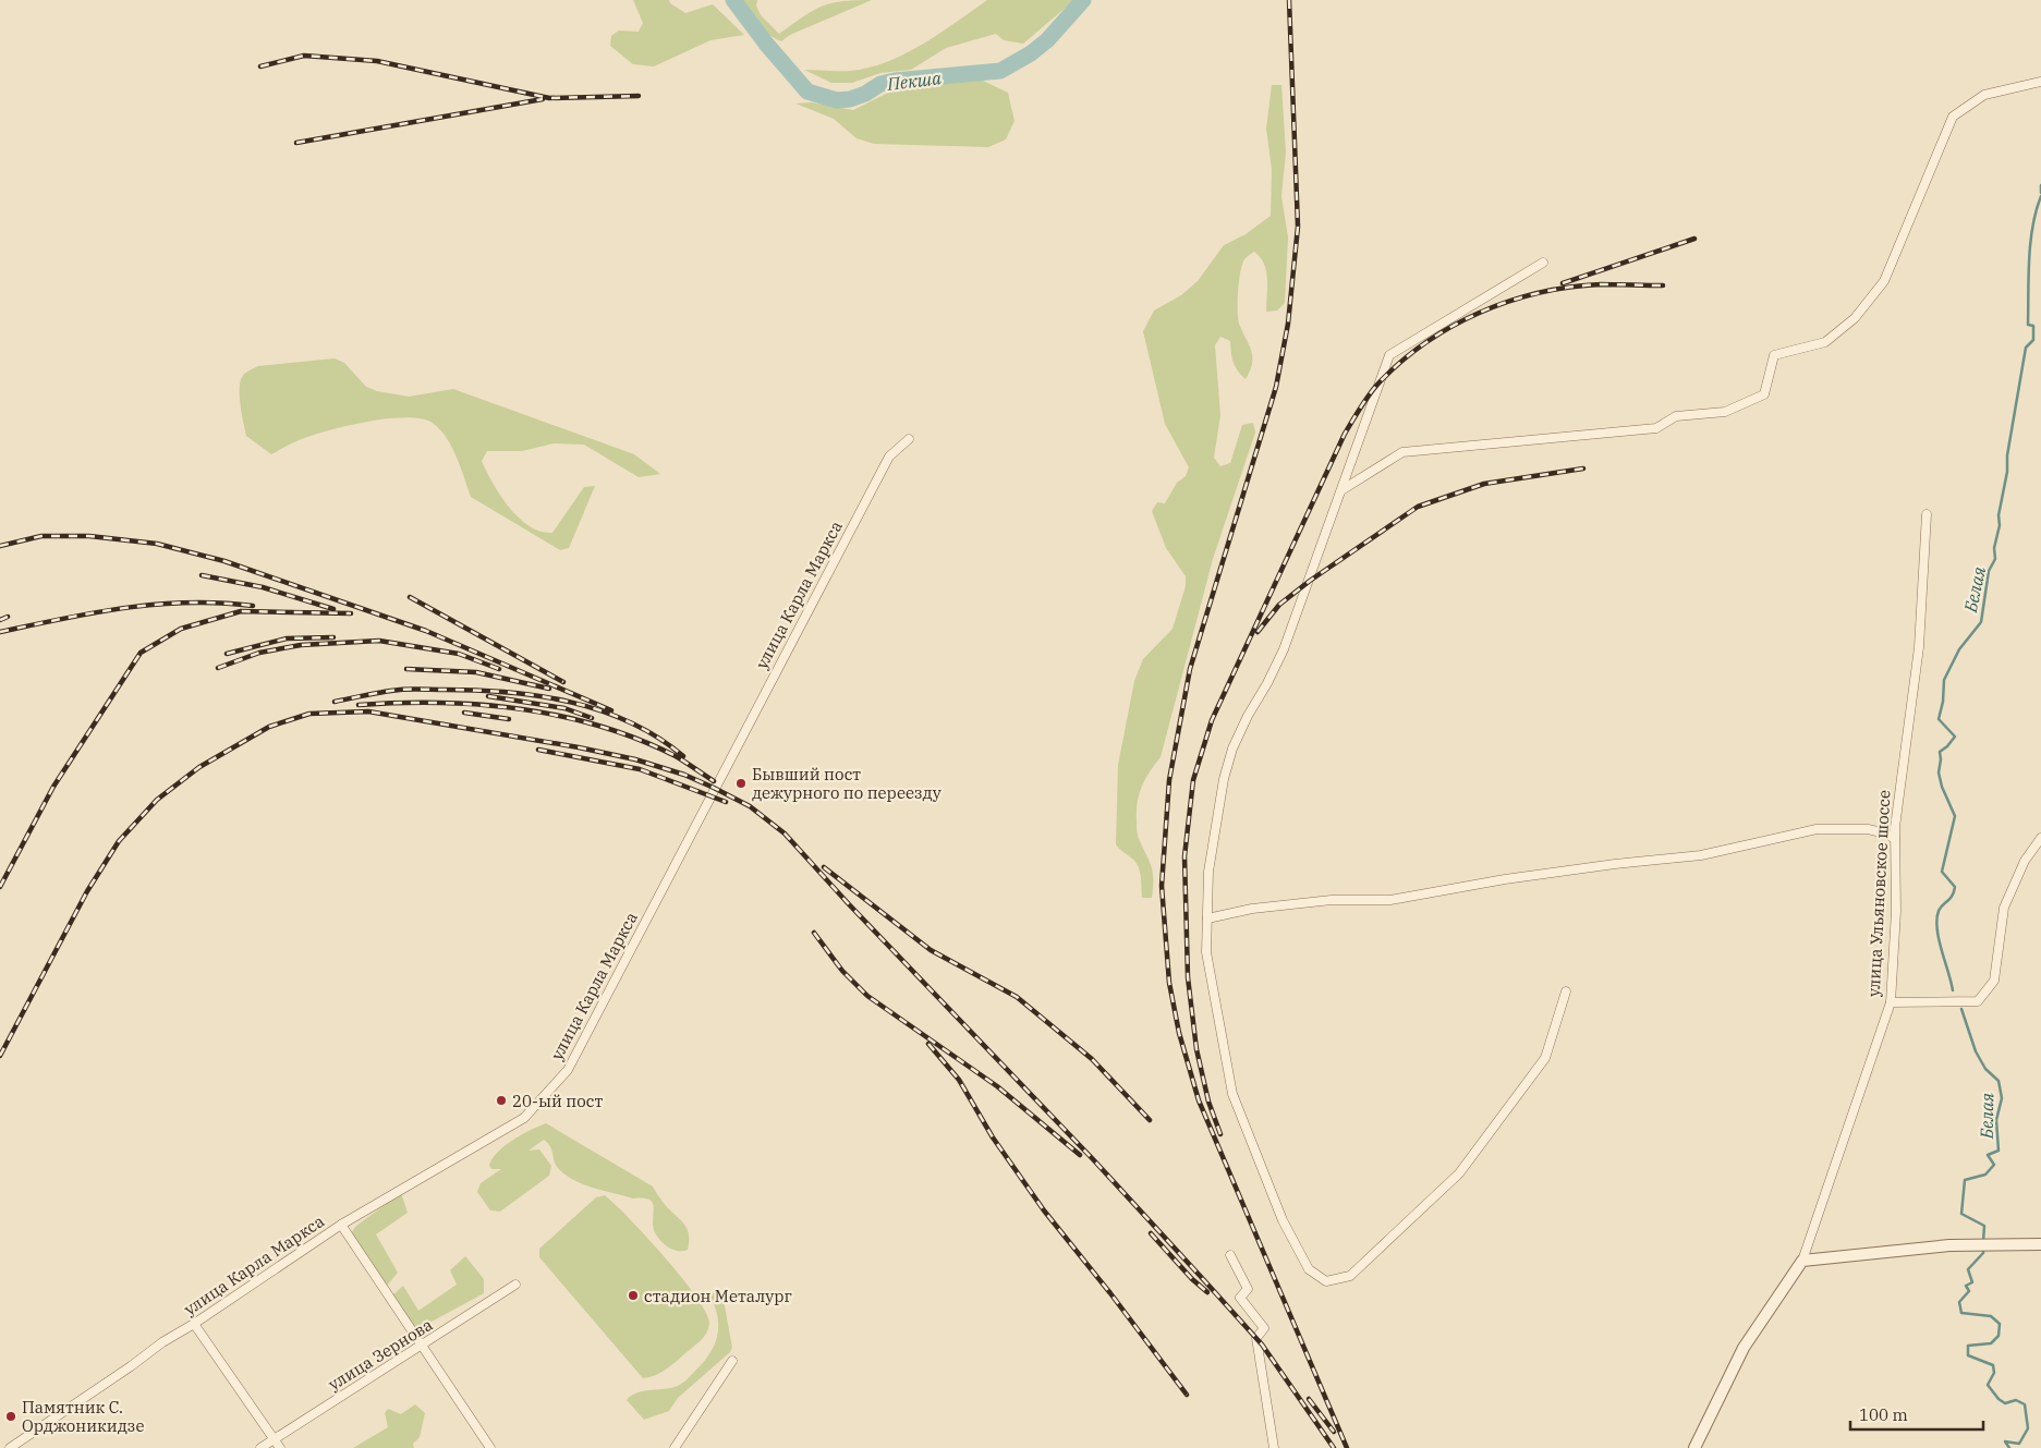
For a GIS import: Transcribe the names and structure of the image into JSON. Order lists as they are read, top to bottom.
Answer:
{
  "streets": {
    "street": ["улица Карла Маркса", "улица Ульяновское шоссе", "улица Зернова"]
  },
  "water": ["Пекша", "Белая"],
  "places": [
    "Бывший пост дежурного по переезду",
    "20-ый пост",
    "стадион Металург",
    "Памятник С. Орджоникидзе"
  ],
  "scale_bar": "100 m"
}
